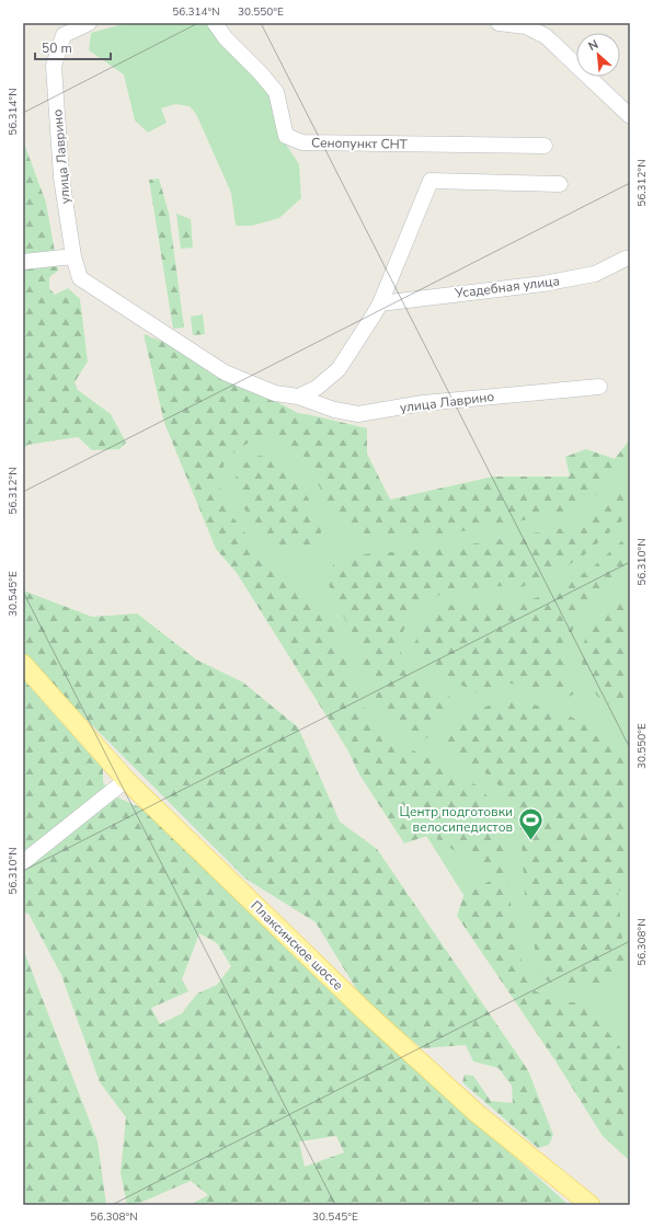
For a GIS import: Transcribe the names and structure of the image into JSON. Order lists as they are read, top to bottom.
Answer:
{
  "streets": {
    "main road": ["Плаксинское шоссе"],
    "street": ["Сенопункт СНТ", "улица Лаврино", "Усадебная улица"]
  },
  "places": {
    "sports": ["Центр подготовки велосипедистов"]
  },
  "scale_bar": "50 m",
  "north": "top left",
  "coordinates": [
    "56.314°N",
    "30.550°E",
    "56.312°N",
    "56.310°N",
    "30.545°E",
    "56.308°N"
  ]
}
